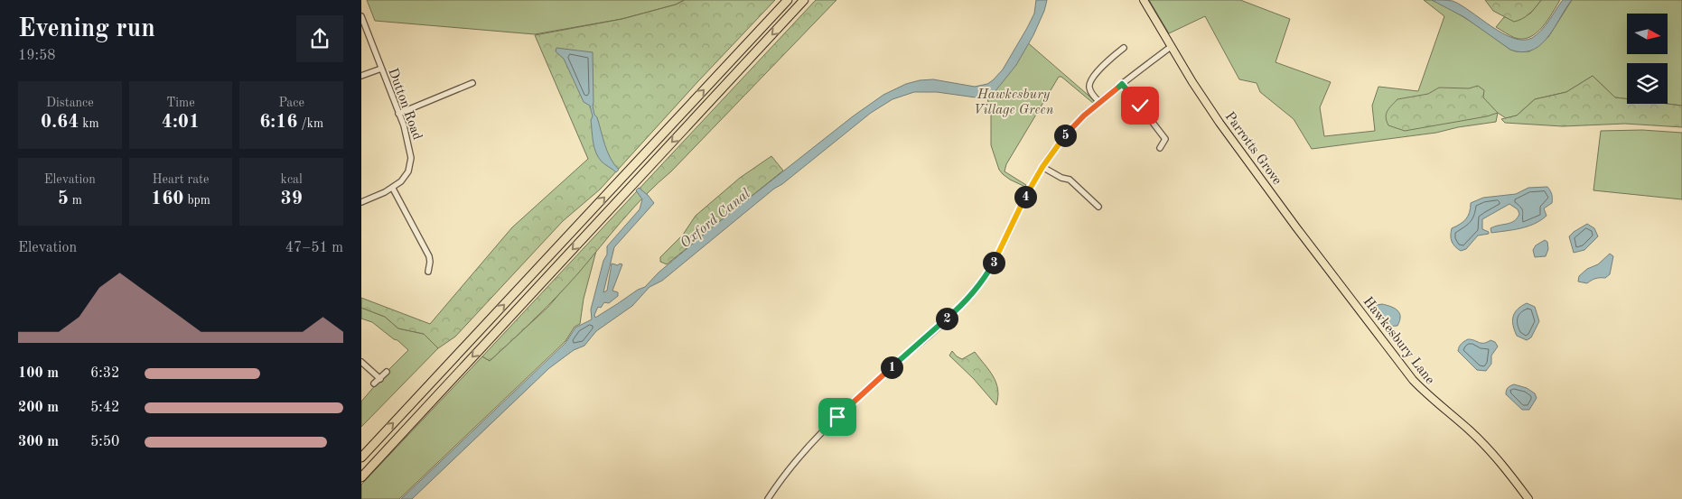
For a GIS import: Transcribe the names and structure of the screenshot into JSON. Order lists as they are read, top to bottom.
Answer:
{
  "streets": {
    "main road": ["Parrotts Grove", "Hawkesbury Lane"],
    "street": ["Dutton Road"]
  },
  "crossings": [
    ["Parrotts Grove", "Hawkesbury Lane"]
  ],
  "water": ["Oxford Canal"],
  "parks": ["Hawkesbury Village Green"],
  "north": "right",
  "page": {
    "heading": ["Evening run", "19:58"],
    "stats": [
      ["Distance", "0.64 km"],
      ["Time", "4:01"],
      ["Pace", "6:16 /km"],
      ["Elevation", "5 m"],
      ["Heart rate", "160 bpm"],
      ["kcal", "39"]
    ],
    "pins": [
      "5",
      "4",
      "3",
      "2",
      "1"
    ],
    "chart": ["Elevation", "47–51 m"],
    "list": [
      {
        "name": "100 m",
        "note": "6:32"
      },
      {
        "name": "200 m",
        "note": "5:42"
      },
      {
        "name": "300 m",
        "note": "5:50"
      }
    ]
  }
}
